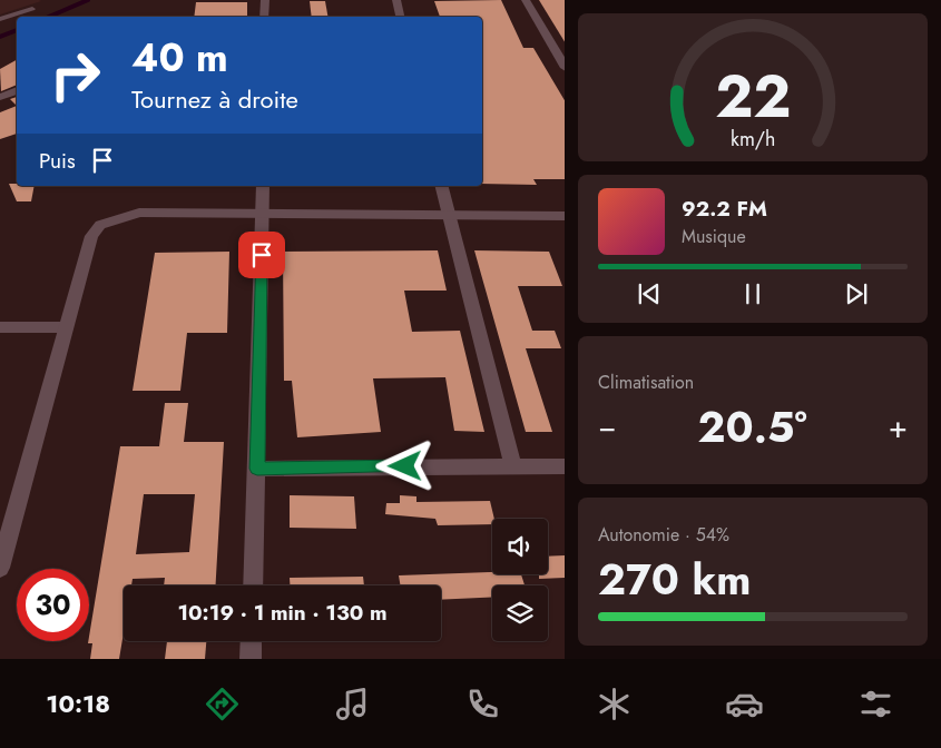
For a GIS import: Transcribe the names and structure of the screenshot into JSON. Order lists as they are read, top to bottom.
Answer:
{
  "page": {
    "turn": ["40 m", "Tournez à droite"],
    "then": "Puis",
    "song": ["92.2 FM", "Musique"],
    "tile": [
      "Climatisation",
      ["Autonomie · 54%", "270 km"]
    ],
    "heat": ["−", "20.5°", "+"],
    "limit": "30",
    "trip": "10:19 · 1 min · 130 m",
    "tabs": "10:18",
    "gauge": ["22", "km/h"]
  }
}
